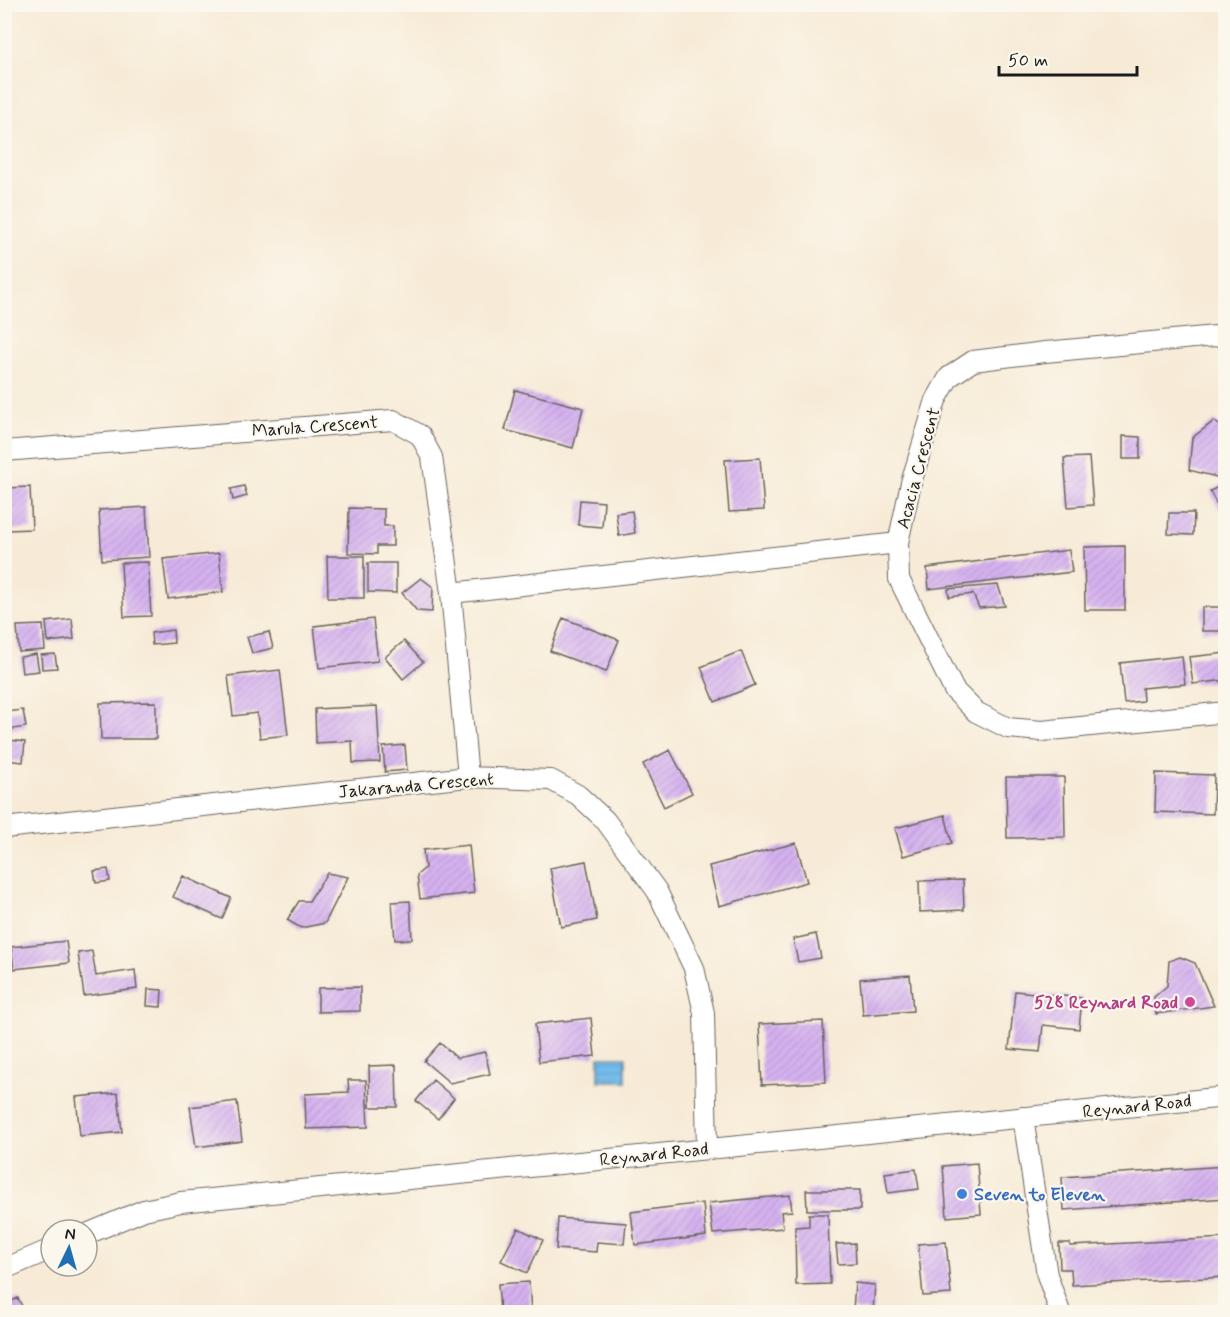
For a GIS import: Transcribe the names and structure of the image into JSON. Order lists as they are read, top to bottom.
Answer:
{
  "streets": {
    "street": [
      "Marula Crescent",
      "Acacia Crescent",
      "Jakaranda Crescent",
      "Reynard Road"
    ]
  },
  "crossings": [
    ["Marula Crescent", "Jakaranda Crescent"],
    ["Jakaranda Crescent", "Reynard Road"]
  ],
  "places": ["528 Reynard Road", "Seven to Eleven"],
  "scale_bar": "50 m",
  "north": "top"
}
